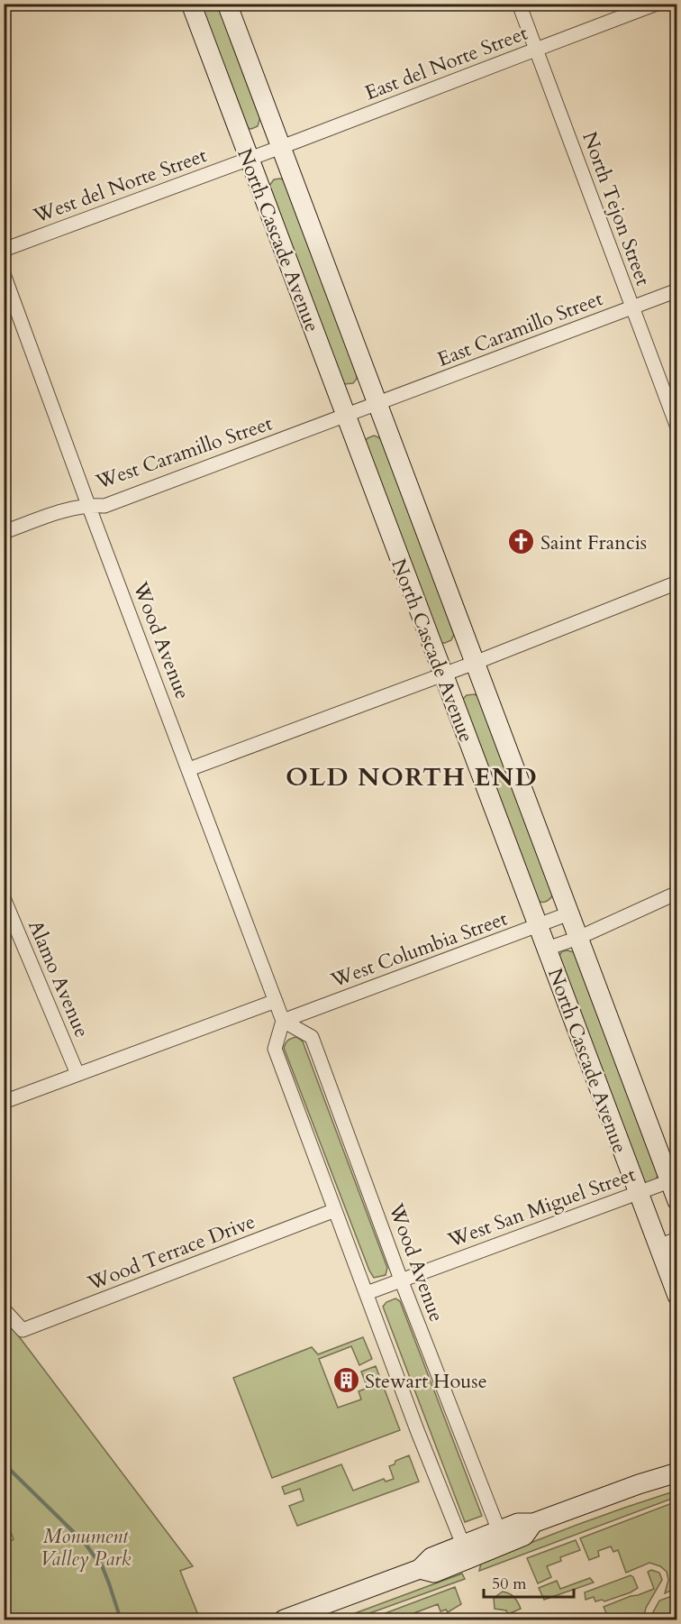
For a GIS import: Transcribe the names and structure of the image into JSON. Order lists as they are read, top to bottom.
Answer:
{
  "streets": {
    "main road": ["North Cascade Avenue"],
    "street": [
      "East del Norte Street",
      "West del Norte Street",
      "North Tejon Street",
      "East Caramillo Street",
      "West Caramillo Street",
      "Wood Avenue",
      "West Columbia Street",
      "Alamo Avenue",
      "West San Miguel Street",
      "Wood Terrace Drive"
    ]
  },
  "crossings": [
    ["East del Norte Street", "West del Norte Street"],
    ["East del Norte Street", "North Tejon Street"],
    ["East del Norte Street", "North Cascade Avenue"],
    ["West del Norte Street", "North Cascade Avenue"],
    ["North Tejon Street", "East Caramillo Street"],
    ["North Cascade Avenue", "East Caramillo Street"],
    ["North Cascade Avenue", "West Caramillo Street"],
    ["North Cascade Avenue", "West Columbia Street"],
    ["North Cascade Avenue", "West San Miguel Street"],
    ["East Caramillo Street", "West Caramillo Street"],
    ["West Caramillo Street", "Wood Avenue"],
    ["Wood Avenue", "West Columbia Street"],
    ["Wood Avenue", "West San Miguel Street"]
  ],
  "districts": ["OLD NORTH END"],
  "parks": ["Monument Valley Park"],
  "places": {
    "church": ["Saint Francis"],
    "building": ["Stewart House"]
  },
  "scale_bar": "50 m"
}
